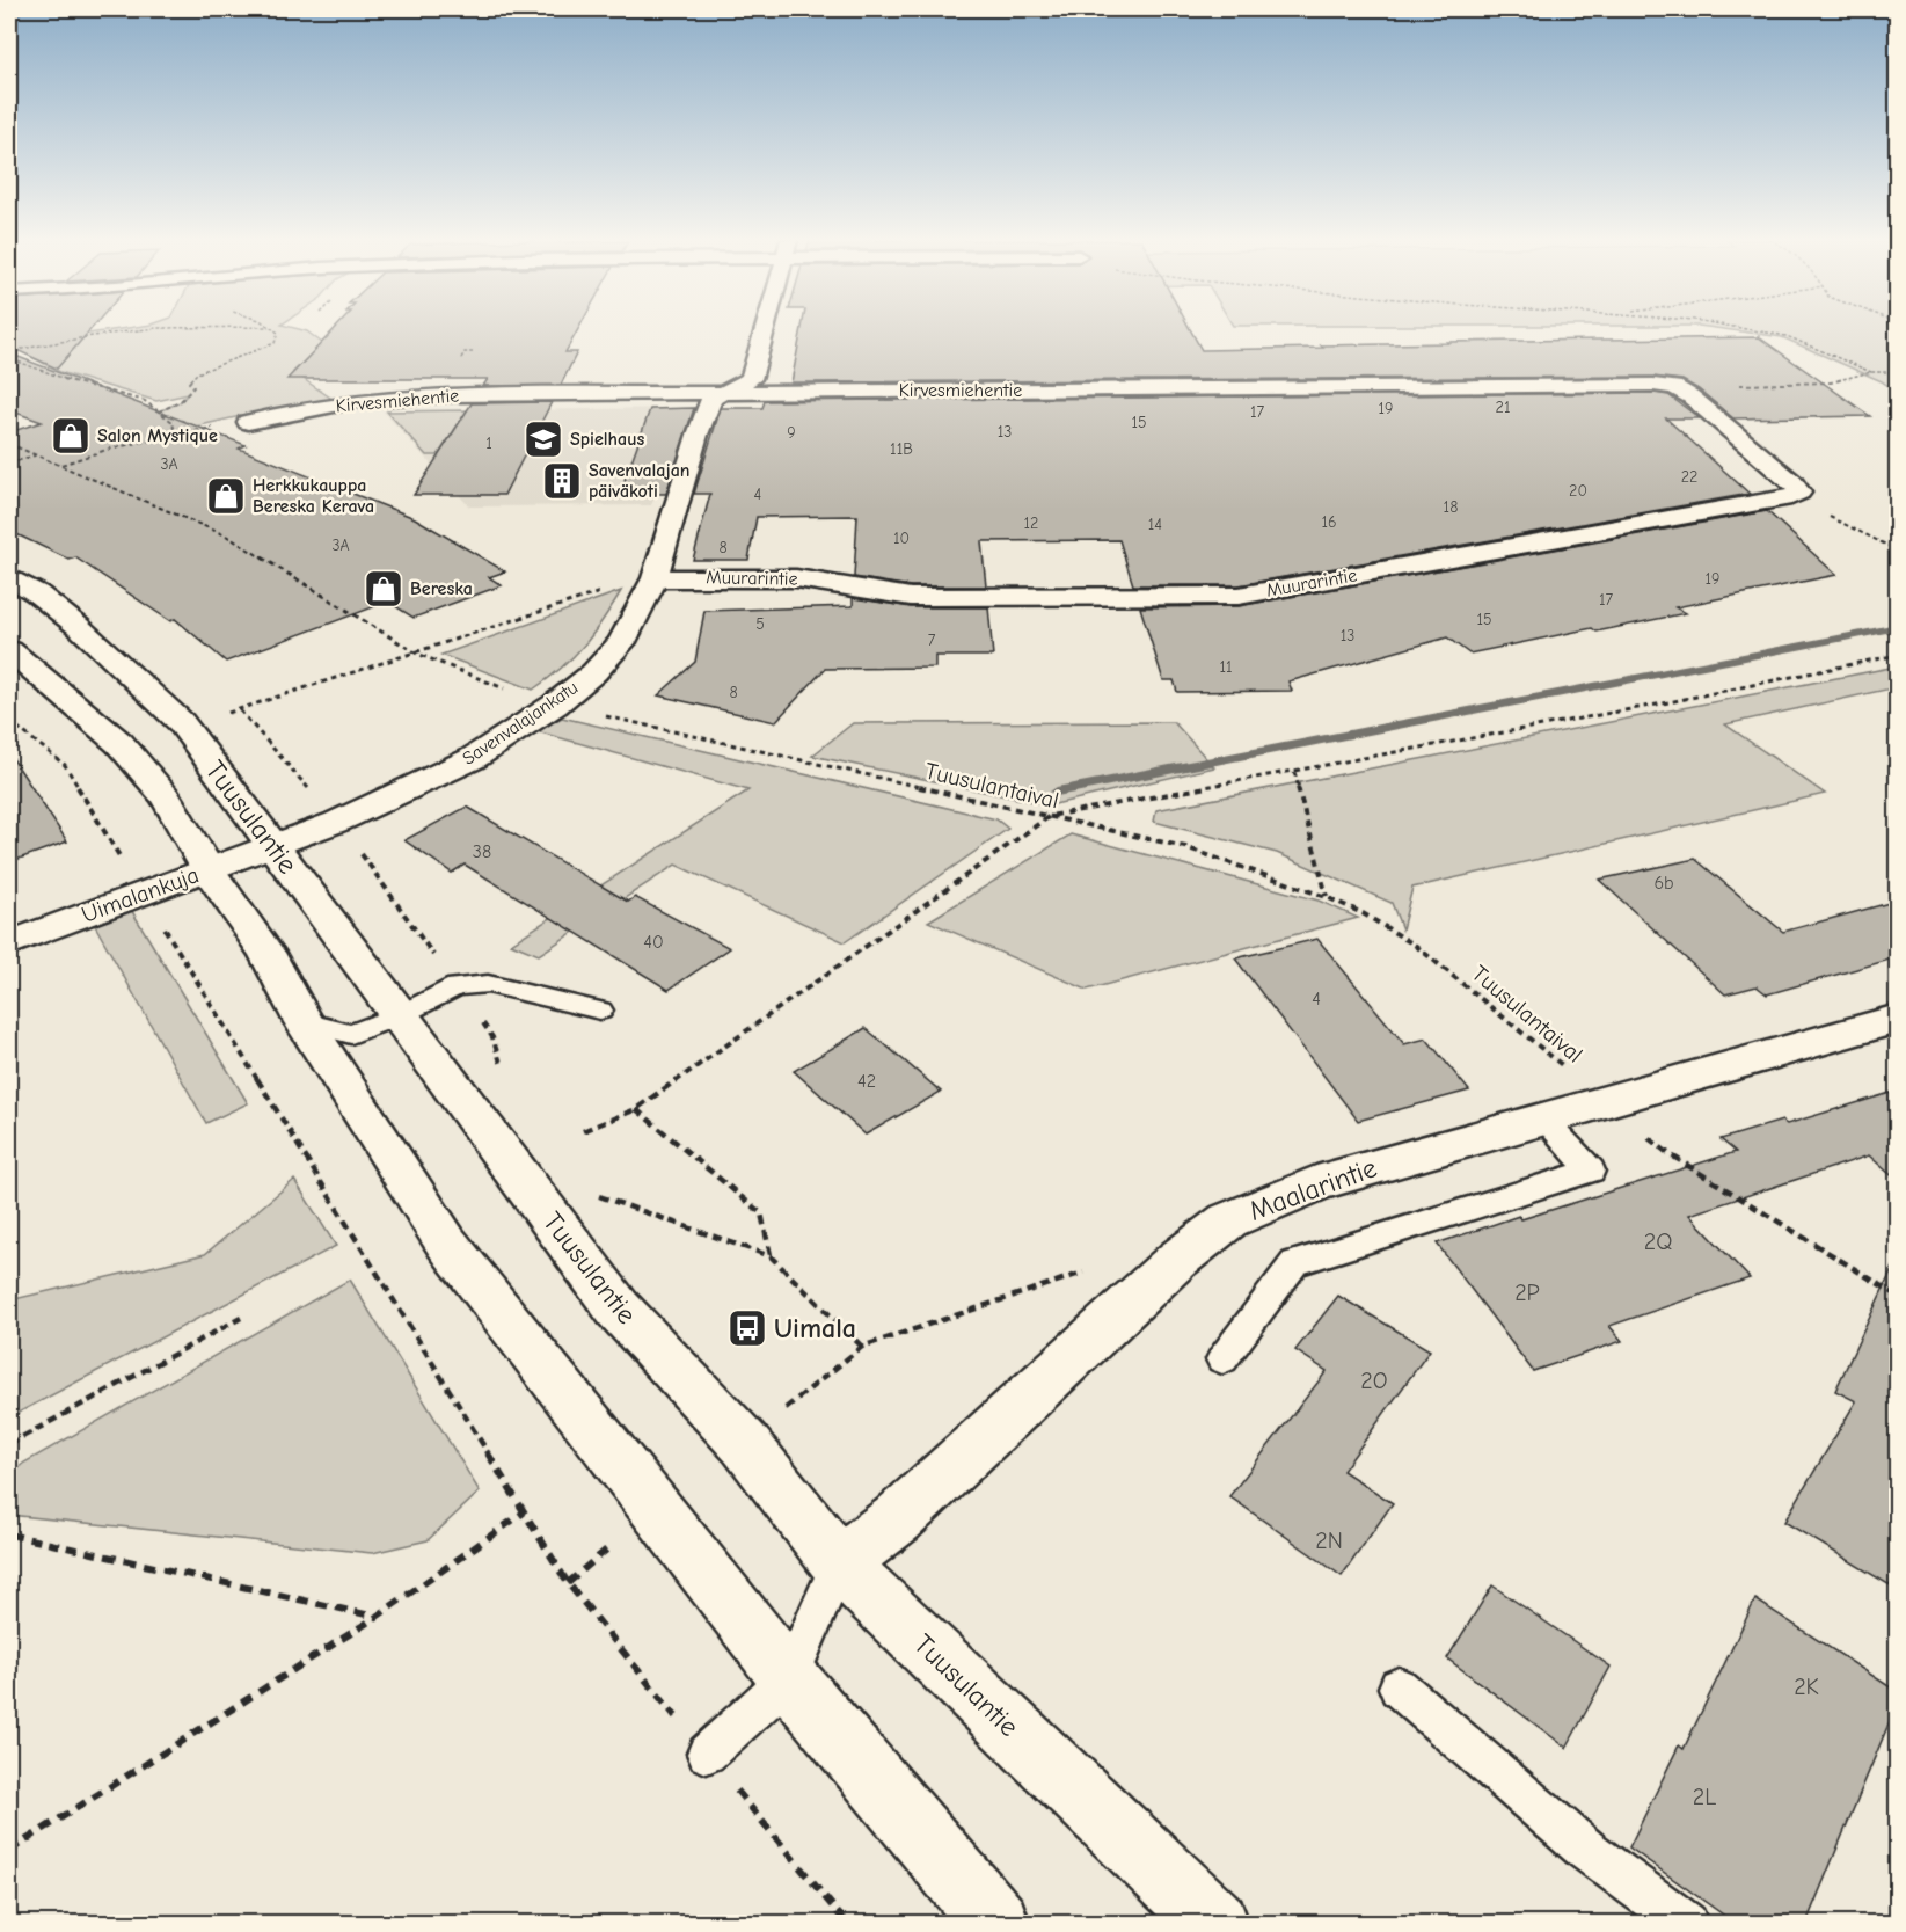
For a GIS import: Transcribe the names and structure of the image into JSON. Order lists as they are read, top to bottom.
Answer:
{
  "streets": {
    "street": [
      "Kirvesmiehentie",
      "Muurarintie",
      "Savenvalajankatu",
      "Tuusulantie",
      "Uimalankuja",
      "Maalarintie"
    ],
    "path": ["Tuusulantaival"]
  },
  "crossings": [
    ["Kirvesmiehentie", "Savenvalajankatu"],
    ["Muurarintie", "Savenvalajankatu"],
    ["Savenvalajankatu", "Tuusulantaival"],
    ["Savenvalajankatu", "Tuusulantie"],
    ["Savenvalajankatu", "Uimalankuja"],
    ["Tuusulantaival", "Maalarintie"],
    ["Tuusulantie", "Uimalankuja"],
    ["Tuusulantie", "Maalarintie"]
  ],
  "places": {
    "shop": ["Salon Mystique", "Herkkukauppa Bereska Kerava", "Bereska"],
    "school or university": ["Spielhaus"],
    "building": ["Savenvalajan päiväkoti"],
    "bus stop": ["Uimala"]
  },
  "house_numbers": [
    "21",
    "19",
    "17",
    "15",
    "13",
    "9",
    "1",
    "11B",
    "3A",
    "22",
    "20",
    "4",
    "18",
    "16",
    "12",
    "14",
    "10",
    "3A",
    "8",
    "19",
    "17",
    "15",
    "5",
    "13",
    "7",
    "11",
    "8",
    "38",
    "6b",
    "40",
    "4",
    "42",
    "2Q",
    "2P",
    "2O",
    "2N",
    "2K",
    "2L"
  ]
}
